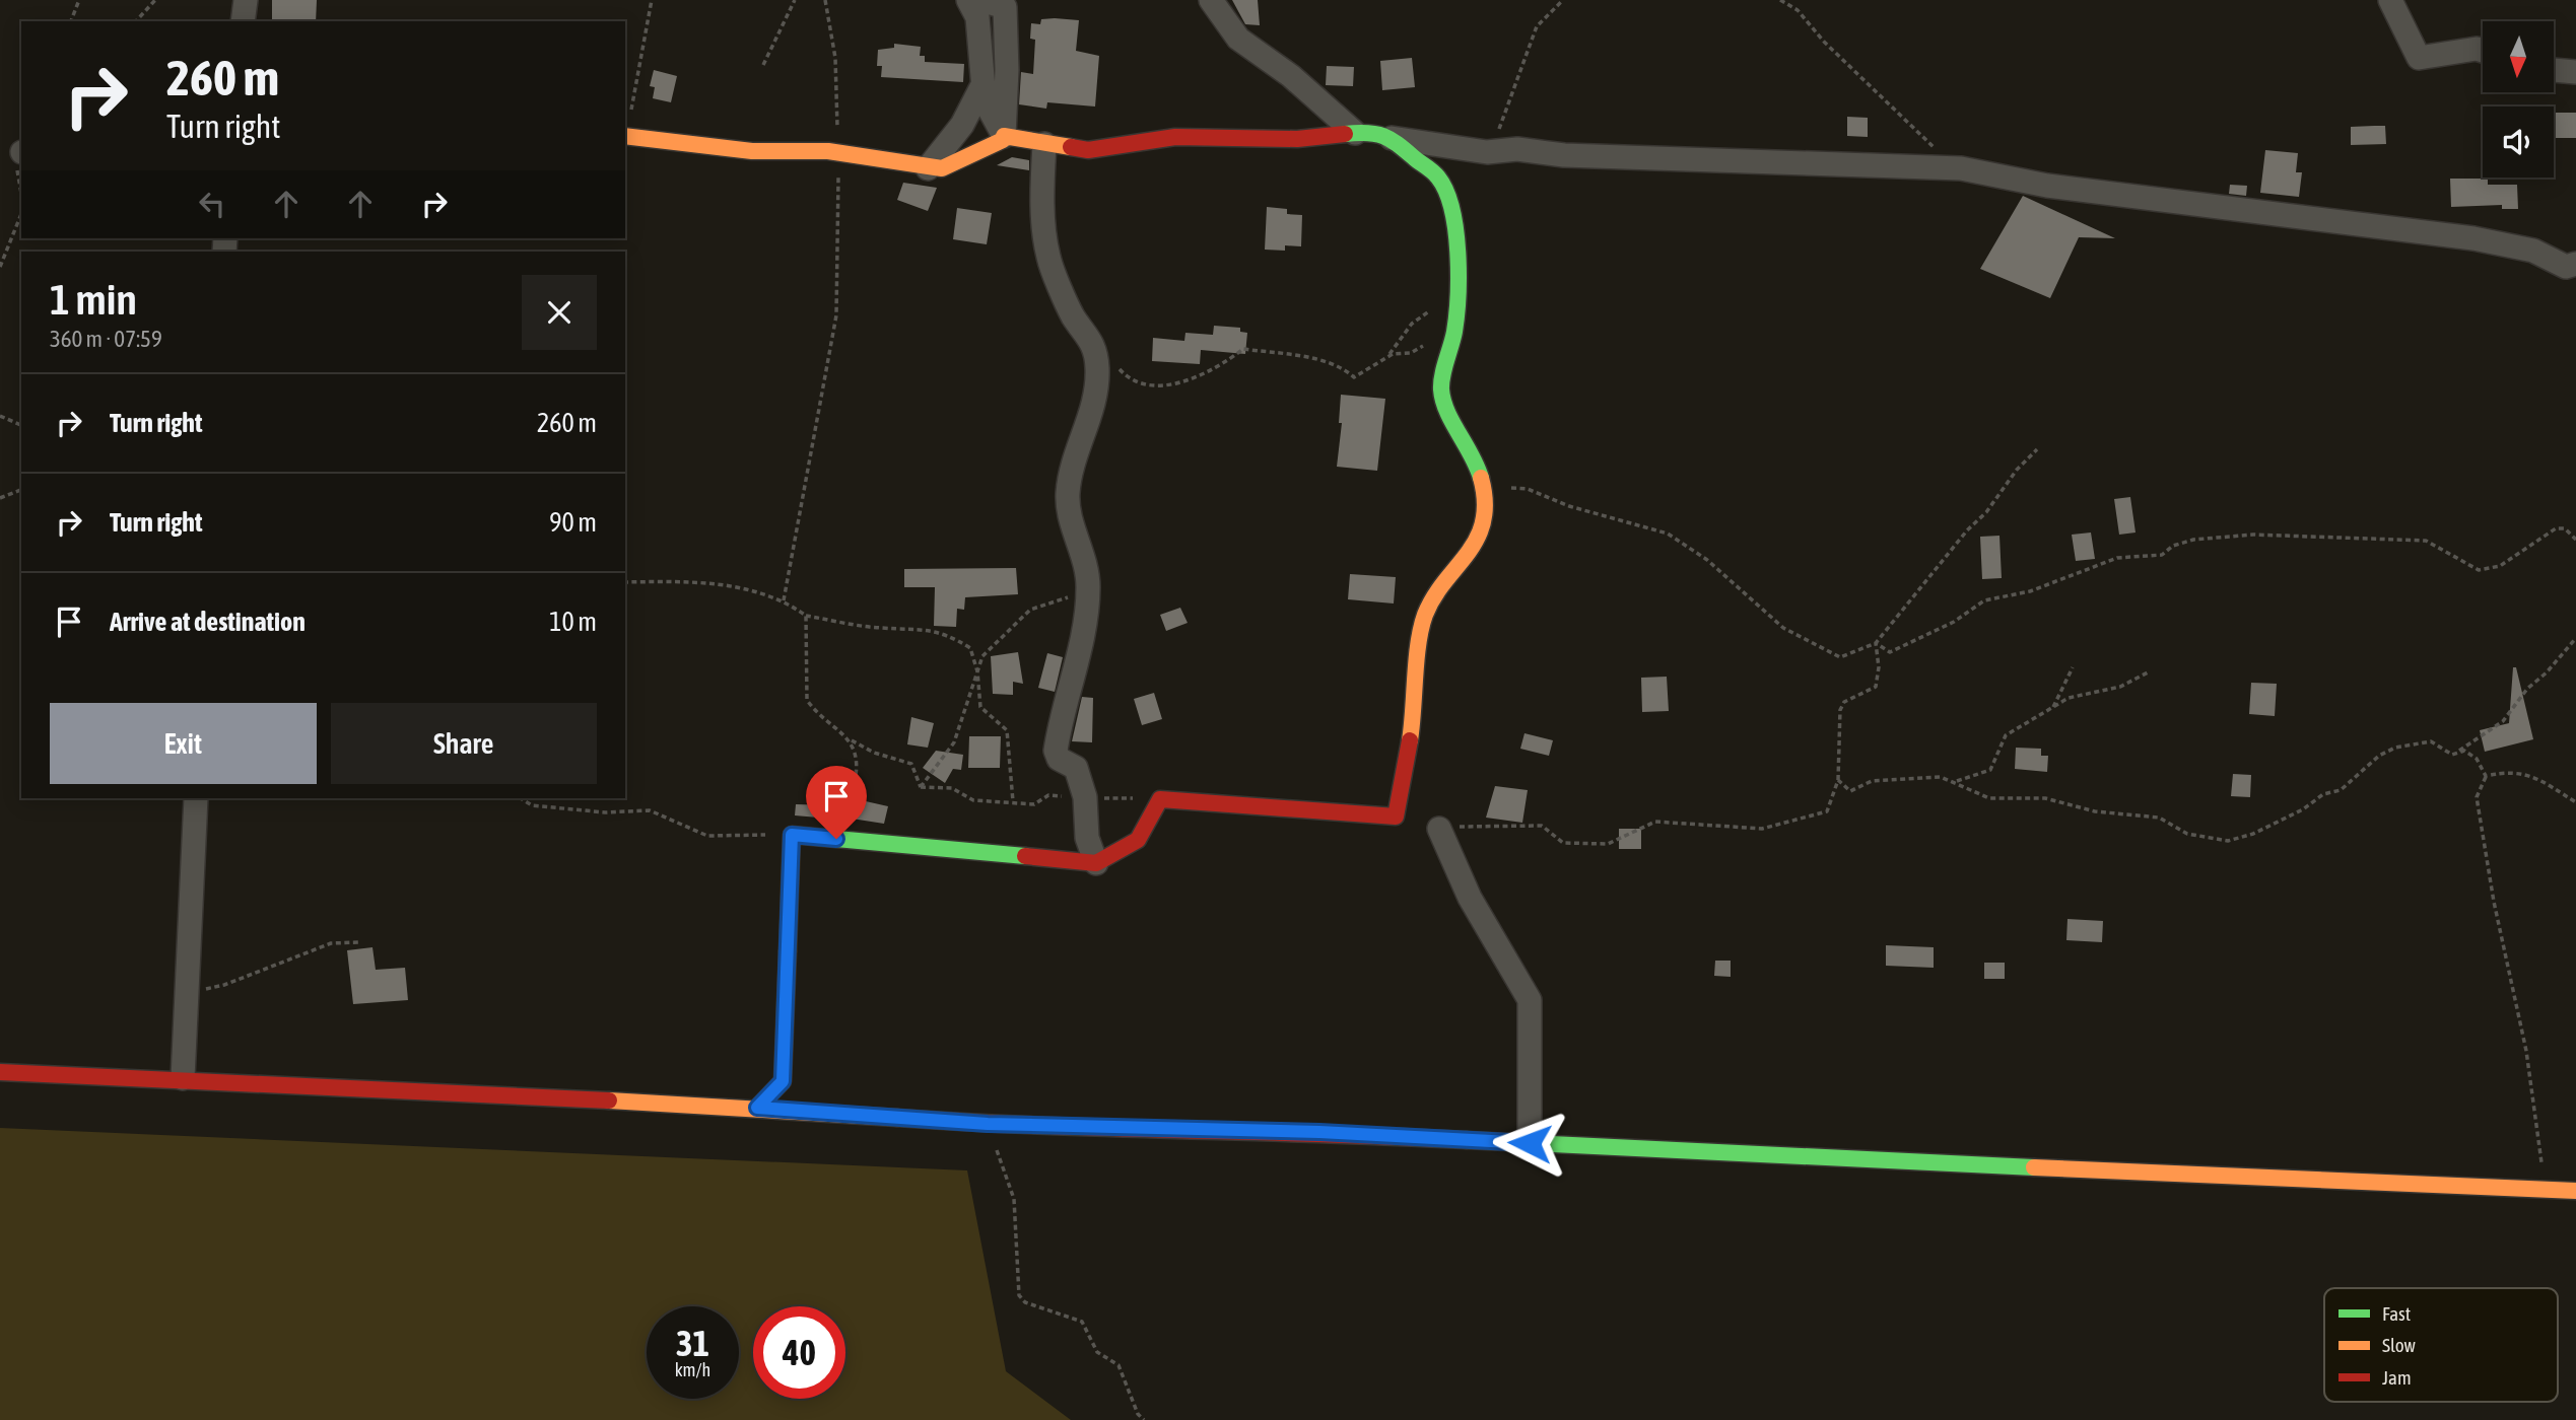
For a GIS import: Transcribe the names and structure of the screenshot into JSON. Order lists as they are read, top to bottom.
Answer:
{
  "legend": ["Fast", "Slow", "Jam"],
  "north": "bottom",
  "page": {
    "turn": ["260 m", "Turn right"],
    "heading": ["1 min", "360 m · 07:59"],
    "list": [
      {
        "name": "Turn right",
        "value": "260 m"
      },
      {
        "name": "Turn right",
        "value": "90 m"
      },
      {
        "name": "Arrive at destination",
        "value": "10 m"
      }
    ],
    "buttons": ["Exit", "Share"],
    "speed": "31 km/h",
    "limit": "40"
  }
}
